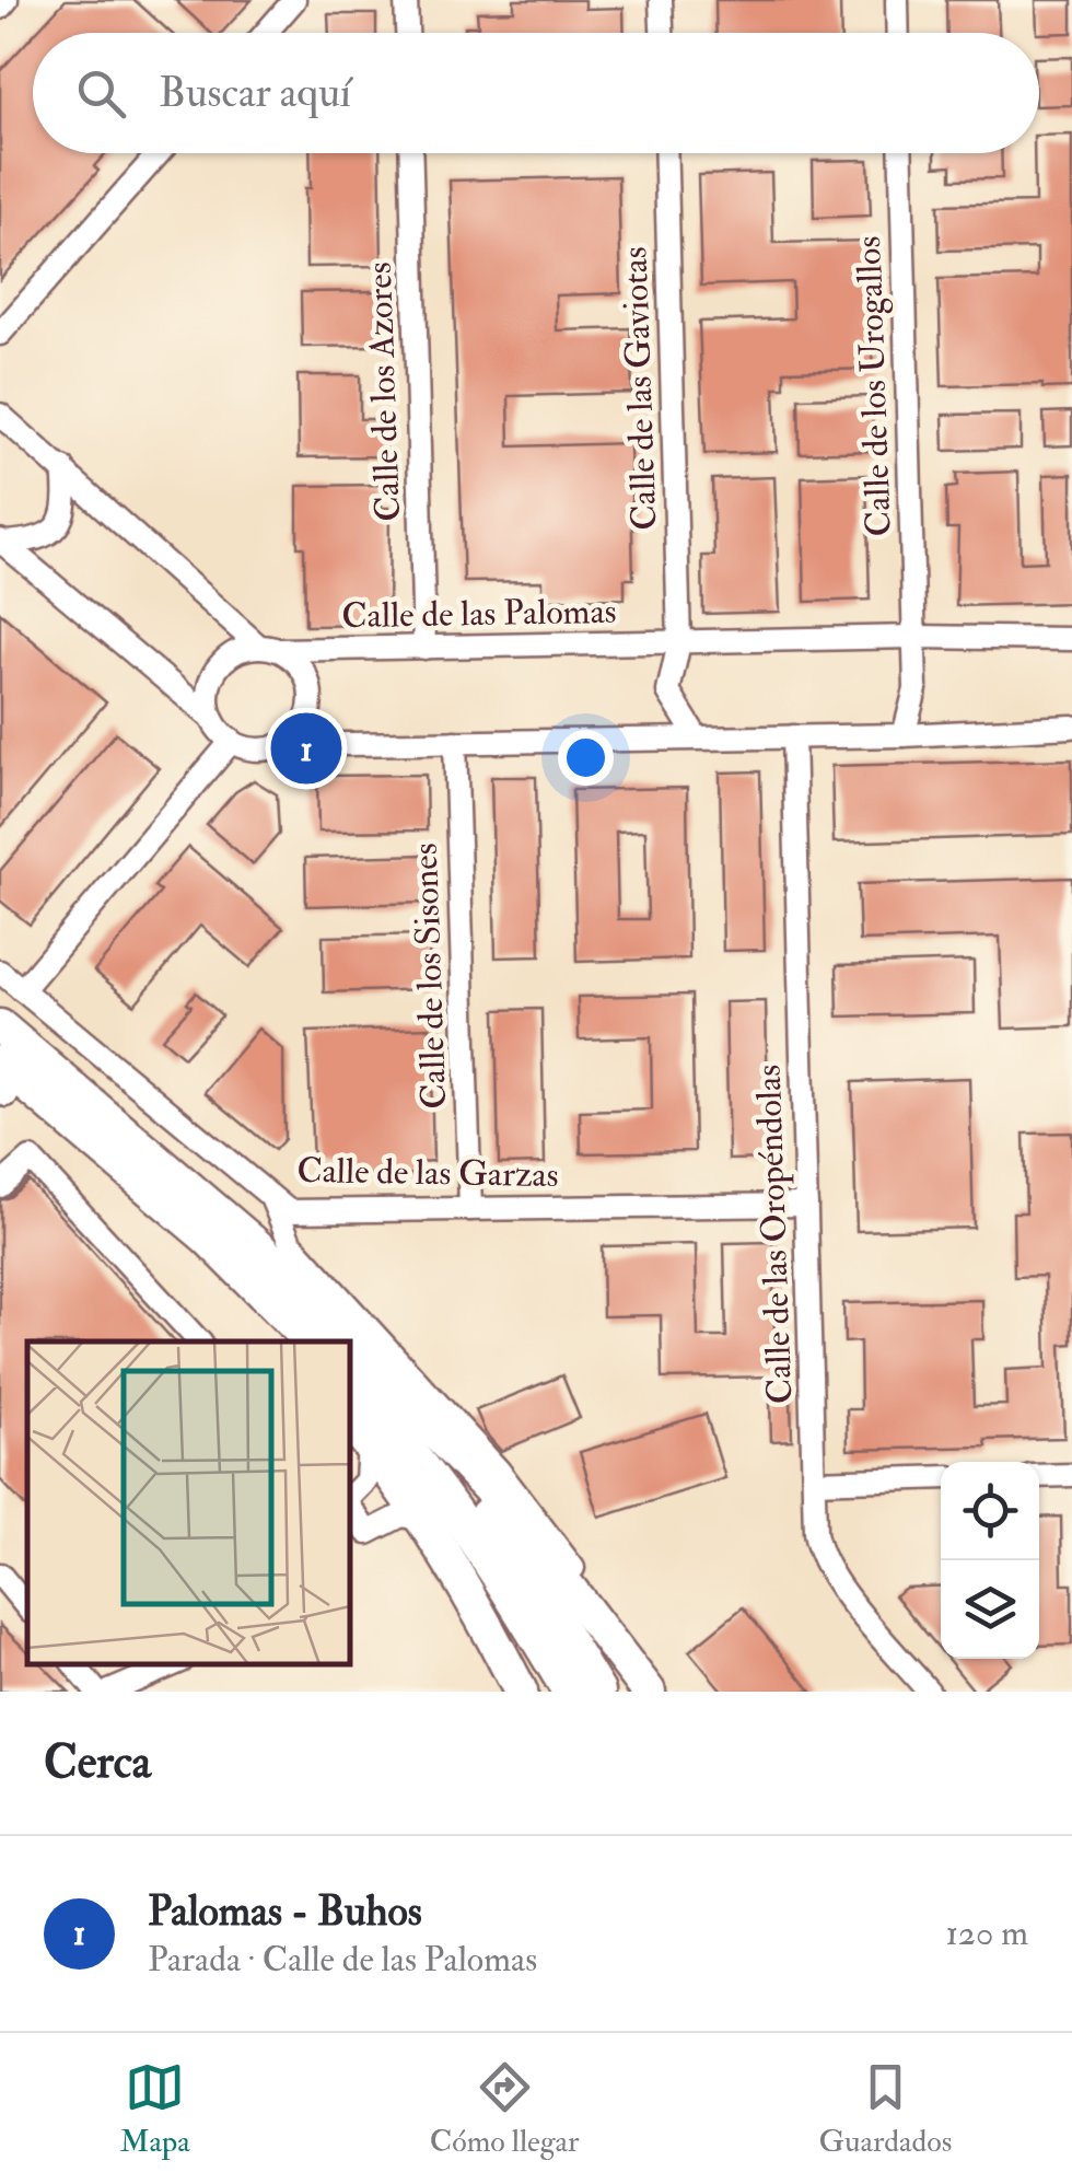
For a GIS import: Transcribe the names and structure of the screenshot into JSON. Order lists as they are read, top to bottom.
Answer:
{
  "streets": {
    "street": [
      "Calle de los Urogallos",
      "Calle de las Gaviotas",
      "Calle de los Azores",
      "Calle de las Palomas",
      "Calle de los Sisones",
      "Calle de las Garzas",
      "Calle de las Oropéndolas"
    ]
  },
  "crossings": [
    ["Calle de los Urogallos", "Calle de las Palomas"],
    ["Calle de las Gaviotas", "Calle de las Palomas"],
    ["Calle de los Azores", "Calle de las Palomas"],
    ["Calle de los Sisones", "Calle de las Garzas"],
    ["Calle de las Garzas", "Calle de las Oropéndolas"]
  ],
  "page": {
    "search": "Buscar aquí",
    "pins": "1",
    "heading": "Cerca",
    "list": [
      {
        "mark": "1",
        "name": "Palomas - Buhos",
        "note": "Parada · Calle de las Palomas",
        "value": "120 m"
      }
    ],
    "nav": ["Mapa", "Cómo llegar", "Guardados"]
  }
}
